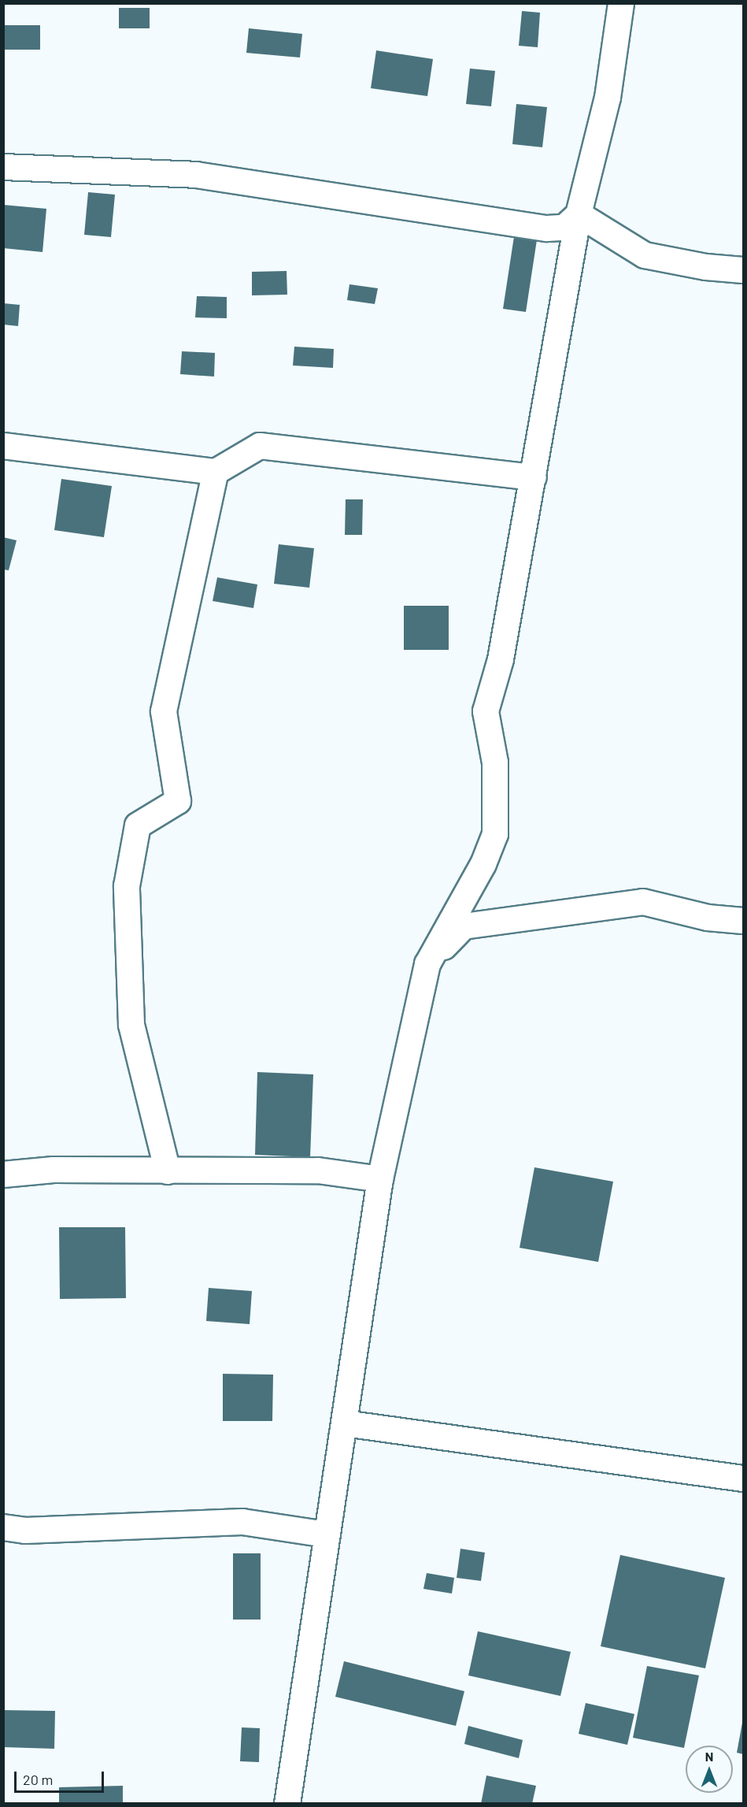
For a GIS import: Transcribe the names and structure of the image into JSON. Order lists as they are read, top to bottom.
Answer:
{
  "scale_bar": "20 m",
  "north": "top"
}
